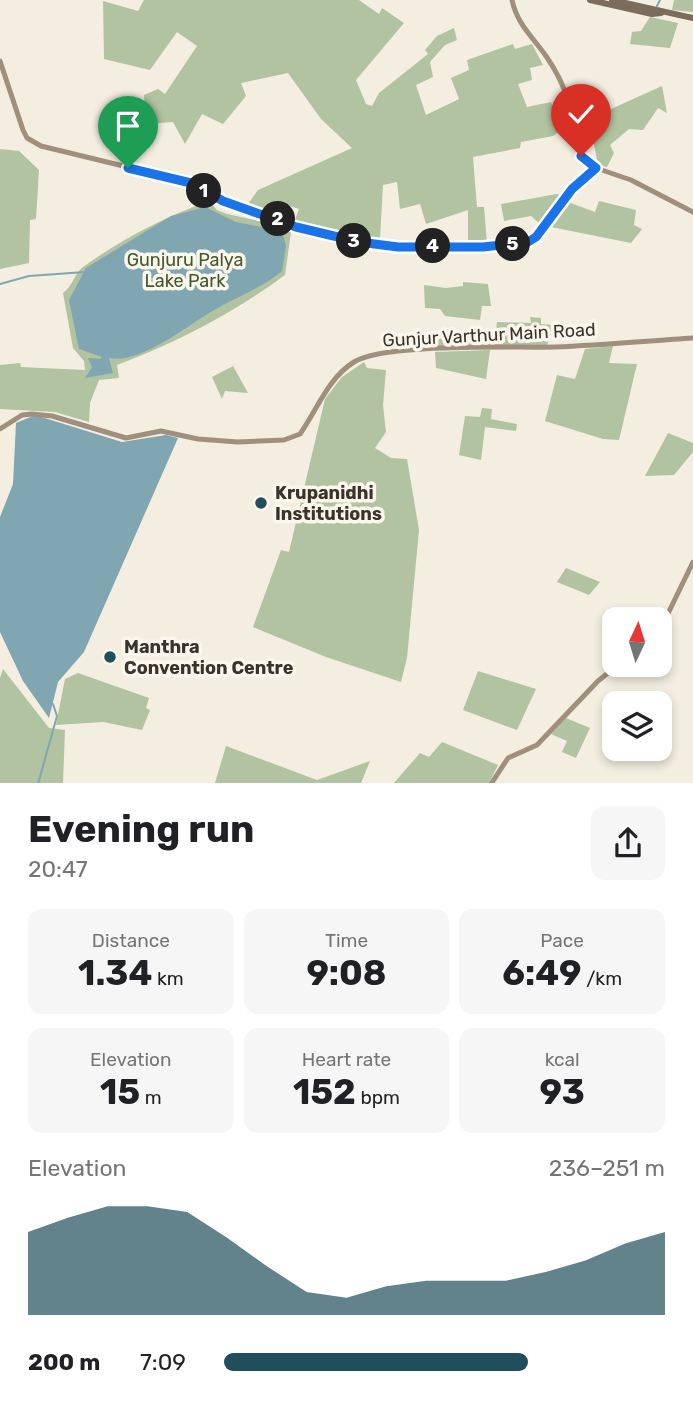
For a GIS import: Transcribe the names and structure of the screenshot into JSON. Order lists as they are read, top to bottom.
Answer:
{
  "streets": {
    "street": ["Gunjur Varthur Main Road"]
  },
  "parks": ["Gunjuru Palya Lake Park"],
  "places": ["Krupanidhi Institutions", "Manthra Convention Centre"],
  "north": "top",
  "page": {
    "pins": [
      "1",
      "2",
      "3",
      "5",
      "4"
    ],
    "heading": ["Evening run", "20:47"],
    "stats": [
      ["Distance", "1.34 km"],
      ["Time", "9:08"],
      ["Pace", "6:49 /km"],
      ["Elevation", "15 m"],
      ["Heart rate", "152 bpm"],
      ["kcal", "93"]
    ],
    "chart": ["Elevation", "236–251 m"],
    "list": [
      {
        "name": "200 m",
        "note": "7:09"
      }
    ]
  }
}
